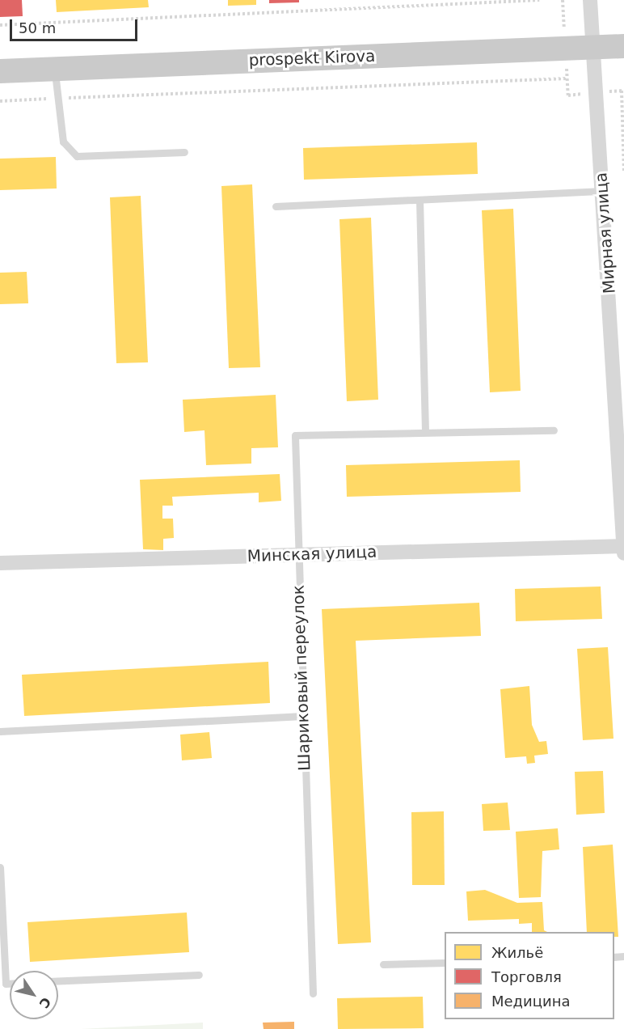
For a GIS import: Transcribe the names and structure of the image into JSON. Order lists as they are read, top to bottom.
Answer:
{
  "streets": {
    "main road": ["prospekt Kirova"],
    "street": ["Мирная улица", "Минская улица"],
    "lane": ["Шариковый переулок"]
  },
  "crossings": [
    ["prospekt Kirova", "Мирная улица"],
    ["Мирная улица", "Минская улица"],
    ["Минская улица", "Шариковый переулок"]
  ],
  "legend": ["Жильё", "Торговля", "Медицина"],
  "scale_bar": "50 m",
  "north": "bottom right"
}
